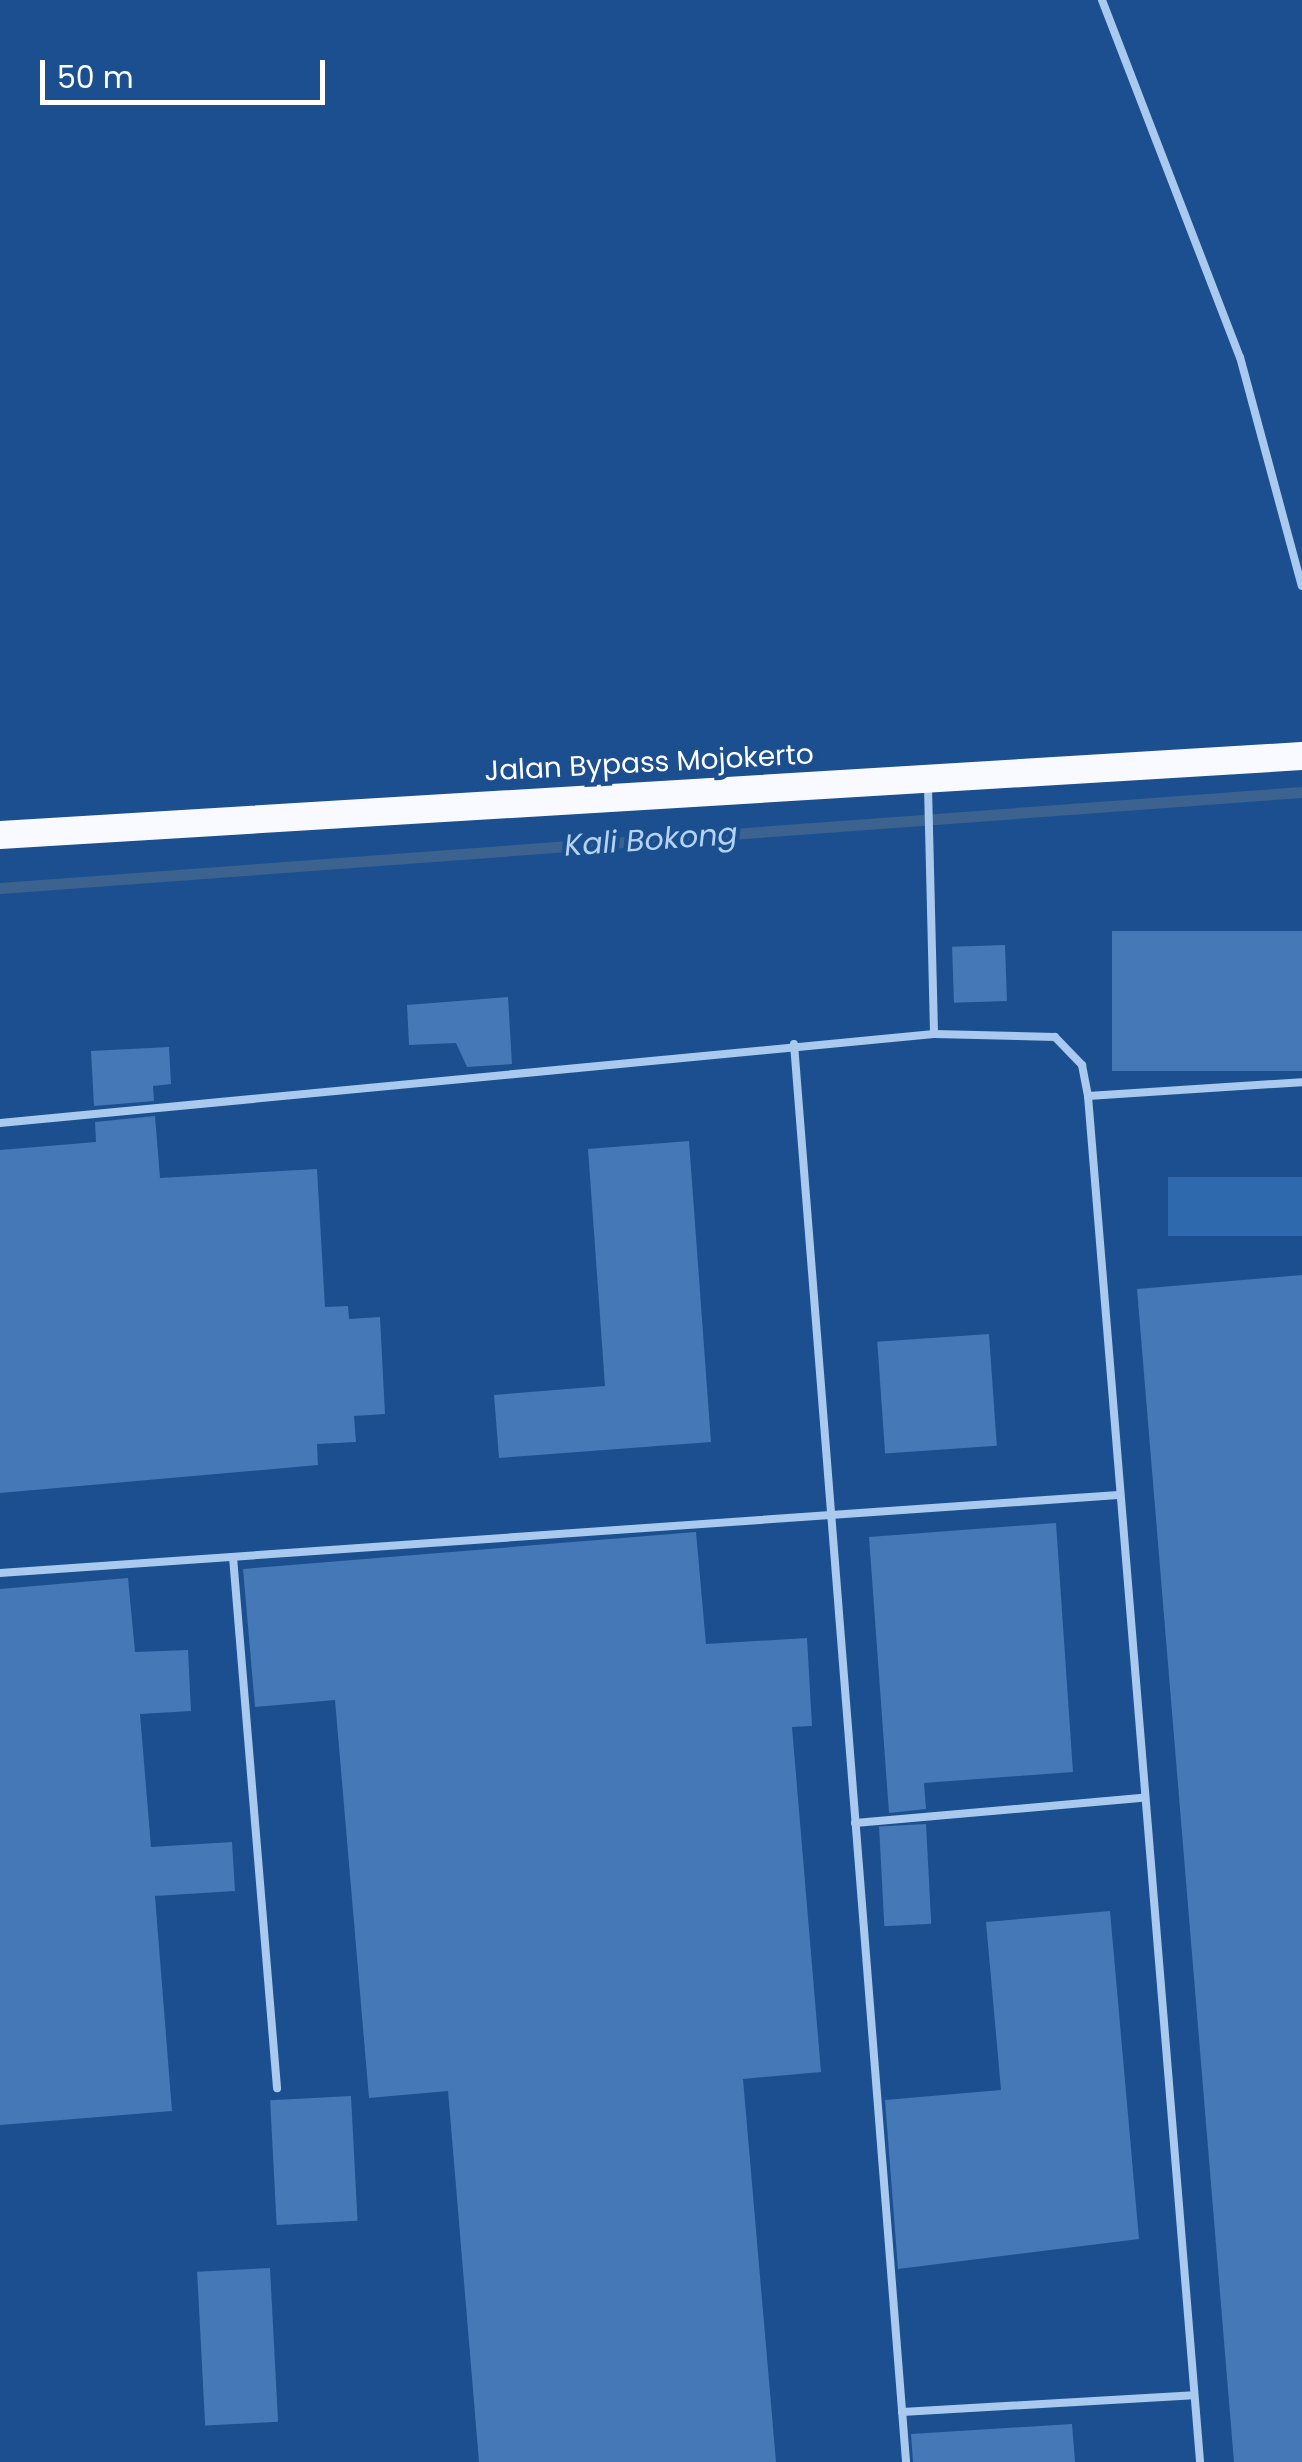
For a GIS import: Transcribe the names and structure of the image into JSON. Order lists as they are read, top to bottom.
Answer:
{
  "streets": {
    "highway": ["Jalan Bypass Mojokerto"]
  },
  "water": ["Kali Bokong"],
  "scale_bar": "50 m"
}
